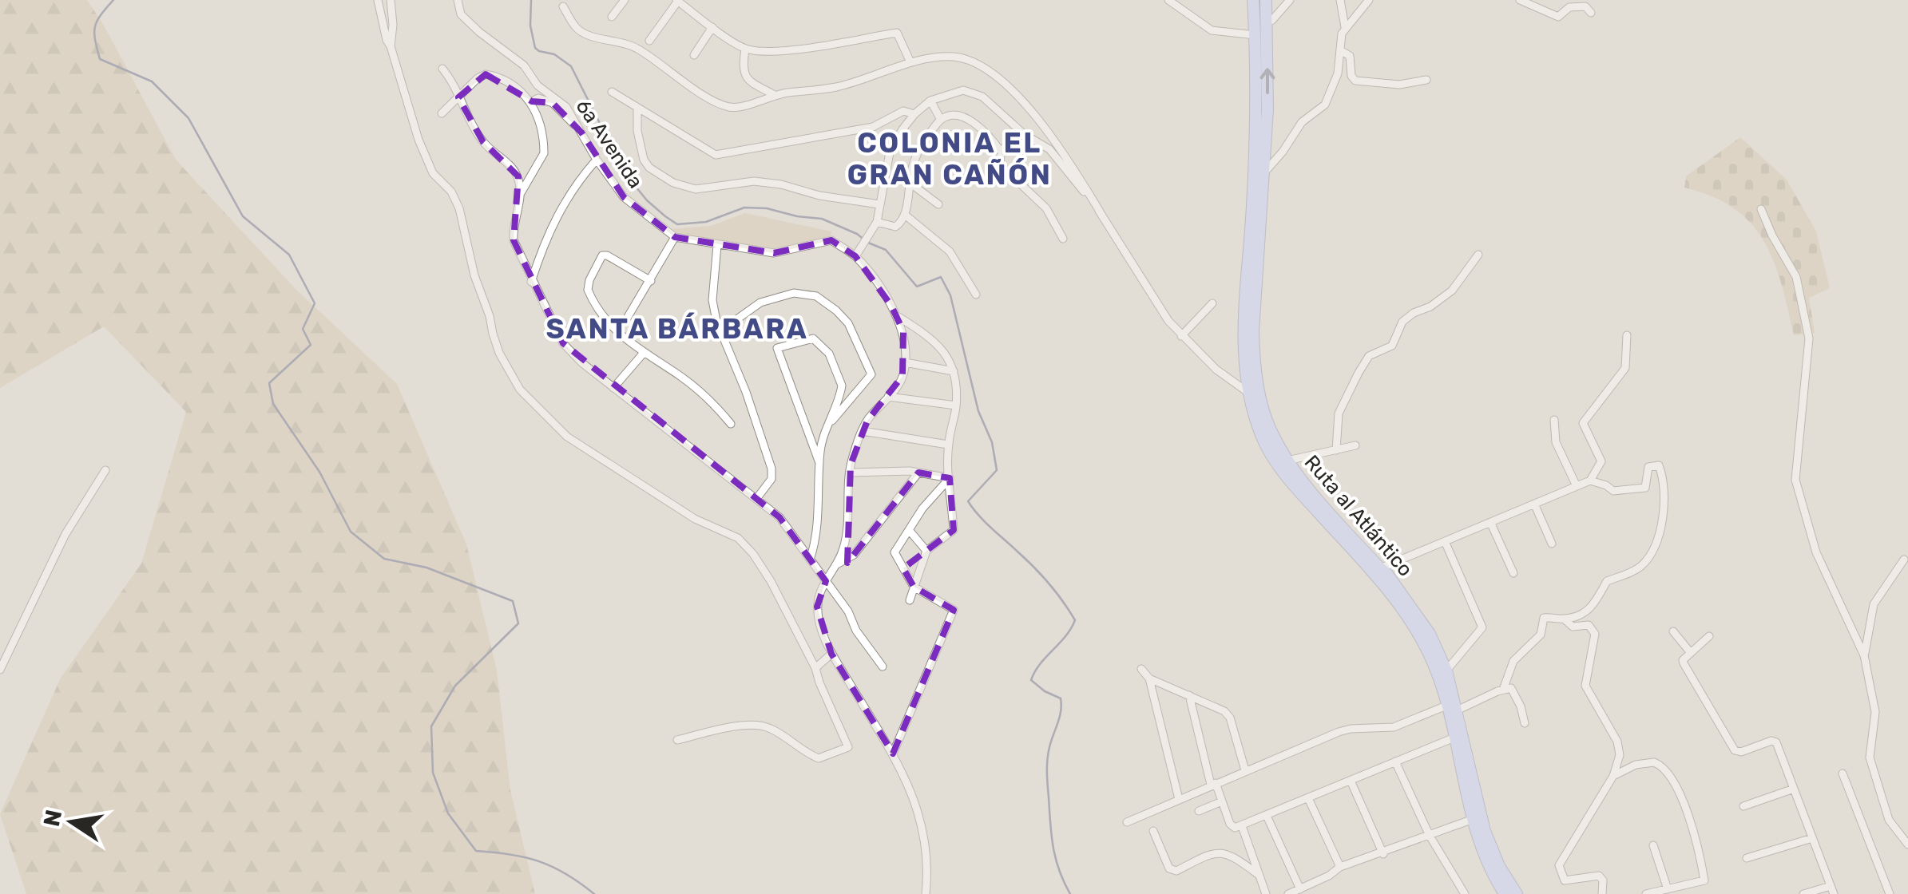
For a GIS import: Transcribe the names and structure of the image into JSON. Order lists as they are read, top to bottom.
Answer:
{
  "streets": {
    "highway": ["Ruta al Atlántico"],
    "street": ["6a Avenida"]
  },
  "districts": ["COLONIA EL GRAN CAÑÓN", "SANTA BÁRBARA"],
  "north": "left"
}
